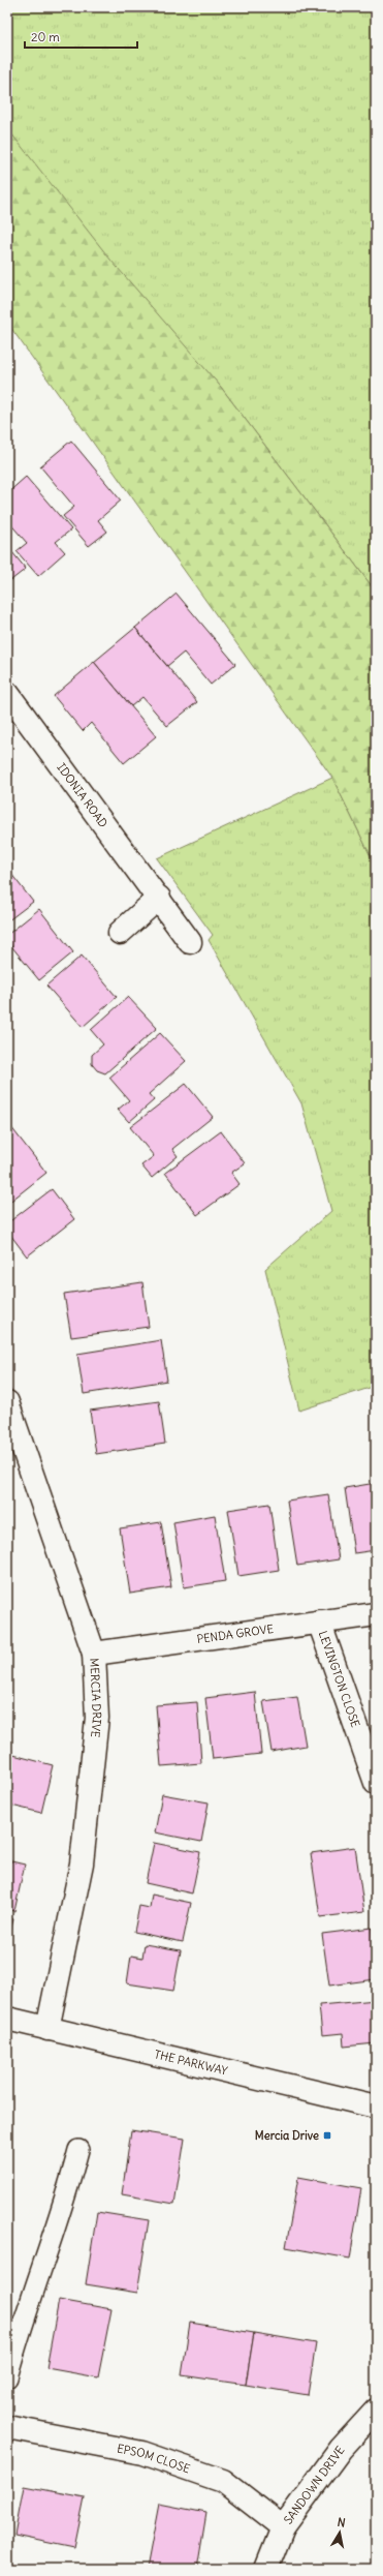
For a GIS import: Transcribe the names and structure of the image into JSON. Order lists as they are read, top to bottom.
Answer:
{
  "streets": {
    "street": [
      "IDONIA ROAD",
      "PENDA GROVE",
      "LEVINGTON CLOSE",
      "MERCIA DRIVE",
      "THE PARKWAY",
      "EPSOM CLOSE",
      "SANDOWN DRIVE"
    ]
  },
  "crossings": [
    ["PENDA GROVE", "LEVINGTON CLOSE"],
    ["PENDA GROVE", "MERCIA DRIVE"],
    ["MERCIA DRIVE", "THE PARKWAY"],
    ["EPSOM CLOSE", "SANDOWN DRIVE"]
  ],
  "places": {
    "transit": ["Mercia Drive"]
  },
  "scale_bar": "20 m",
  "north": "top"
}
